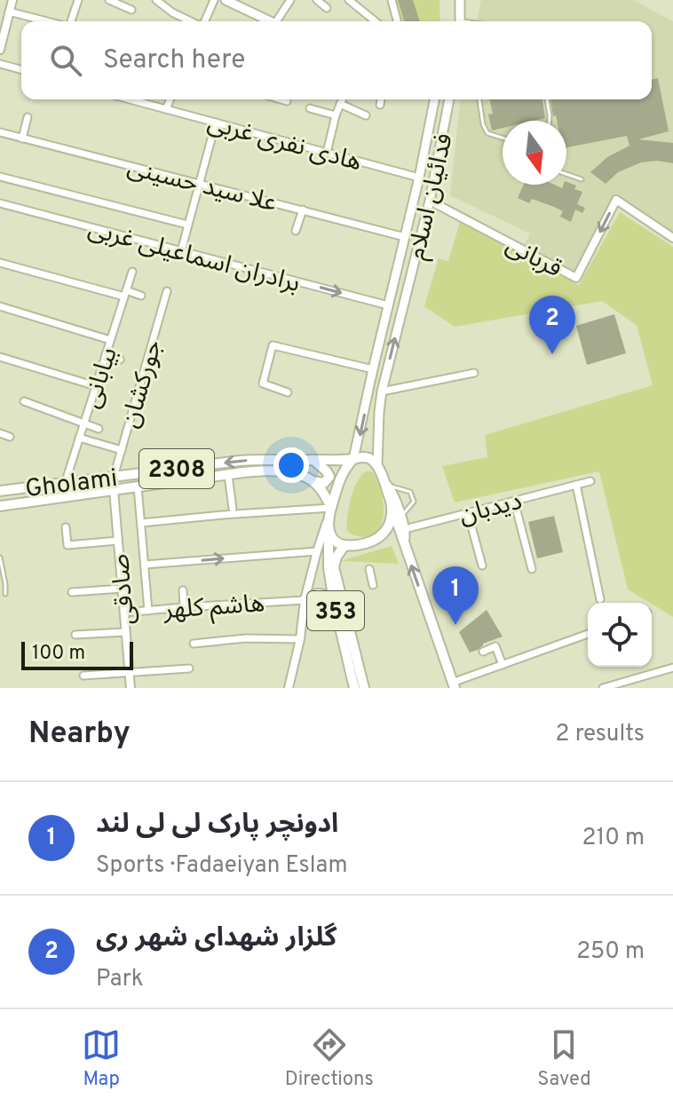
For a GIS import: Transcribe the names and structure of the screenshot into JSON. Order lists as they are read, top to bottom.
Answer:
{
  "streets": {
    "main road": [
      "فدائیان اسلام",
      "2308",
      "Gholami",
      "353"
    ],
    "street": [
      "هادی نفری غربی",
      "علا سید حسینی",
      "برادران اسماعیلی غربی",
      "قربانی",
      "بیابانی",
      "جورکشان",
      "دیدبان",
      "صادقی",
      "هاشم کلهر"
    ]
  },
  "crossings": [
    ["هادی نفری غربی", "فدائیان اسلام"],
    ["علا سید حسینی", "فدائیان اسلام"],
    ["فدائیان اسلام", "برادران اسماعیلی غربی"],
    ["فدائیان اسلام", "قربانی"],
    ["فدائیان اسلام", "Gholami"],
    ["فدائیان اسلام", "353"],
    ["بیابانی", "Gholami"],
    ["جورکشان", "Gholami"],
    ["Gholami", "صادقی"],
    ["Gholami", "353"],
    ["صادقی", "هاشم کلهر"]
  ],
  "one_way": ["برادران اسماعیلی غربی"],
  "scale_bar": "100 m",
  "north": "bottom",
  "page": {
    "search": "Search here",
    "pins": ["2", "1"],
    "scale": "100 m",
    "heading": ["Nearby", "2 results"],
    "list": [
      {
        "mark": "1",
        "name": "ادونچر پارک لی لی لند",
        "note": "Sports · Fadaeiyan Eslam",
        "value": "210 m"
      },
      {
        "mark": "2",
        "name": "گلزار شهدای شهر ری",
        "note": "Park",
        "value": "250 m"
      }
    ],
    "nav": ["Map", "Directions", "Saved"]
  }
}
